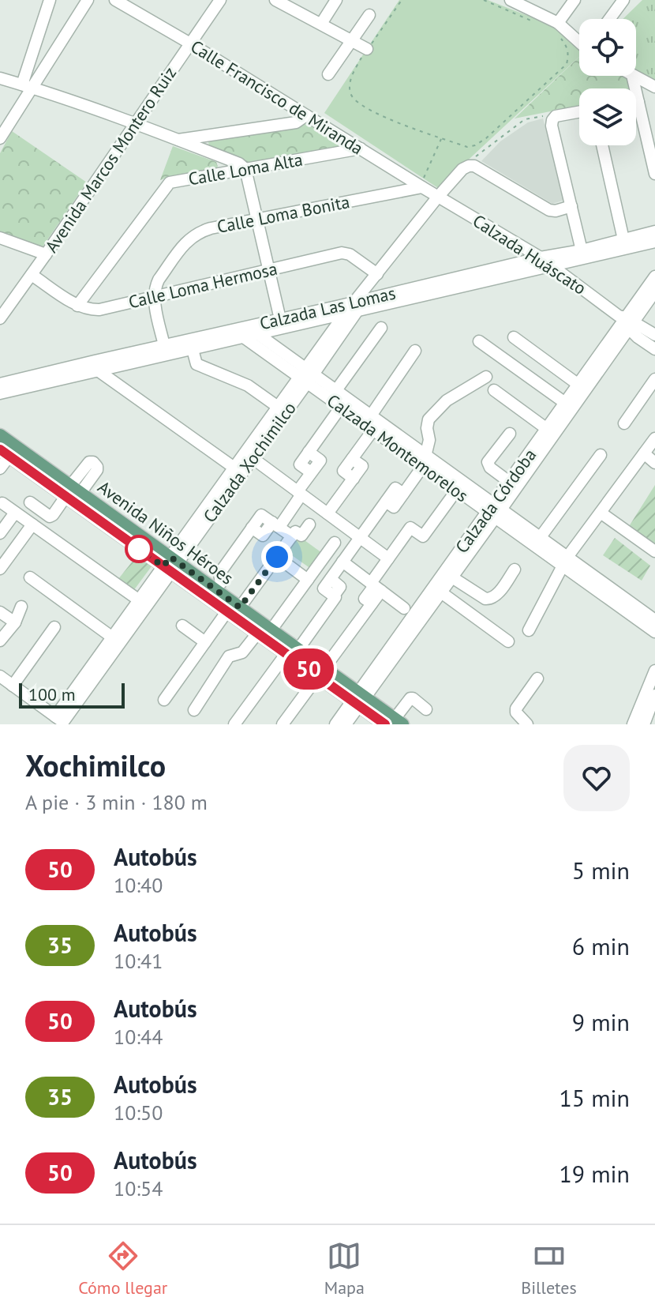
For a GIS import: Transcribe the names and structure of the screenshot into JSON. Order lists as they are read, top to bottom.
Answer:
{
  "streets": {
    "main road": ["Avenida Niños Héroes"],
    "street": [
      "Calle Francisco de Miranda",
      "Avenida Marcos Montero Ruiz",
      "Calle Loma Alta",
      "Calle Loma Bonita",
      "Calzada Huáscato",
      "Calle Loma Hermosa",
      "Calzada Las Lomas",
      "Calzada Montemorelos",
      "Calzada Xochimilco",
      "Calzada Córdoba"
    ]
  },
  "crossings": [
    ["Calle Francisco de Miranda", "Avenida Marcos Montero Ruiz"],
    ["Calle Francisco de Miranda", "Calle Loma Alta"],
    ["Calle Francisco de Miranda", "Calle Loma Bonita"],
    ["Calle Francisco de Miranda", "Calzada Huáscato"],
    ["Calle Francisco de Miranda", "Calzada Xochimilco"],
    ["Calle Loma Alta", "Calle Loma Hermosa"],
    ["Calle Loma Bonita", "Calle Loma Hermosa"],
    ["Calzada Huáscato", "Calzada Las Lomas"],
    ["Calzada Huáscato", "Calzada Xochimilco"],
    ["Calzada Huáscato", "Calzada Córdoba"],
    ["Calle Loma Hermosa", "Calzada Xochimilco"],
    ["Calzada Las Lomas", "Calzada Montemorelos"],
    ["Calzada Las Lomas", "Calzada Xochimilco"],
    ["Calzada Montemorelos", "Calzada Xochimilco"],
    ["Calzada Montemorelos", "Calzada Córdoba"],
    ["Calzada Xochimilco", "Avenida Niños Héroes"],
    ["Calzada Córdoba", "Avenida Niños Héroes"]
  ],
  "lines": ["bus line 50"],
  "scale_bar": "100 m",
  "page": {
    "on_map": "50",
    "scale": "100 m",
    "heading": ["Xochimilco", "A pie · 3 min · 180 m"],
    "list": [
      {
        "mark": "50",
        "name": "Autobús",
        "note": "10:40",
        "value": "5 min"
      },
      {
        "mark": "35",
        "name": "Autobús",
        "note": "10:41",
        "value": "6 min"
      },
      {
        "mark": "50",
        "name": "Autobús",
        "note": "10:44",
        "value": "9 min"
      },
      {
        "mark": "35",
        "name": "Autobús",
        "note": "10:50",
        "value": "15 min"
      },
      {
        "mark": "50",
        "name": "Autobús",
        "note": "10:54",
        "value": "19 min"
      }
    ],
    "tabs": ["Cómo llegar", "Mapa", "Billetes"]
  }
}
